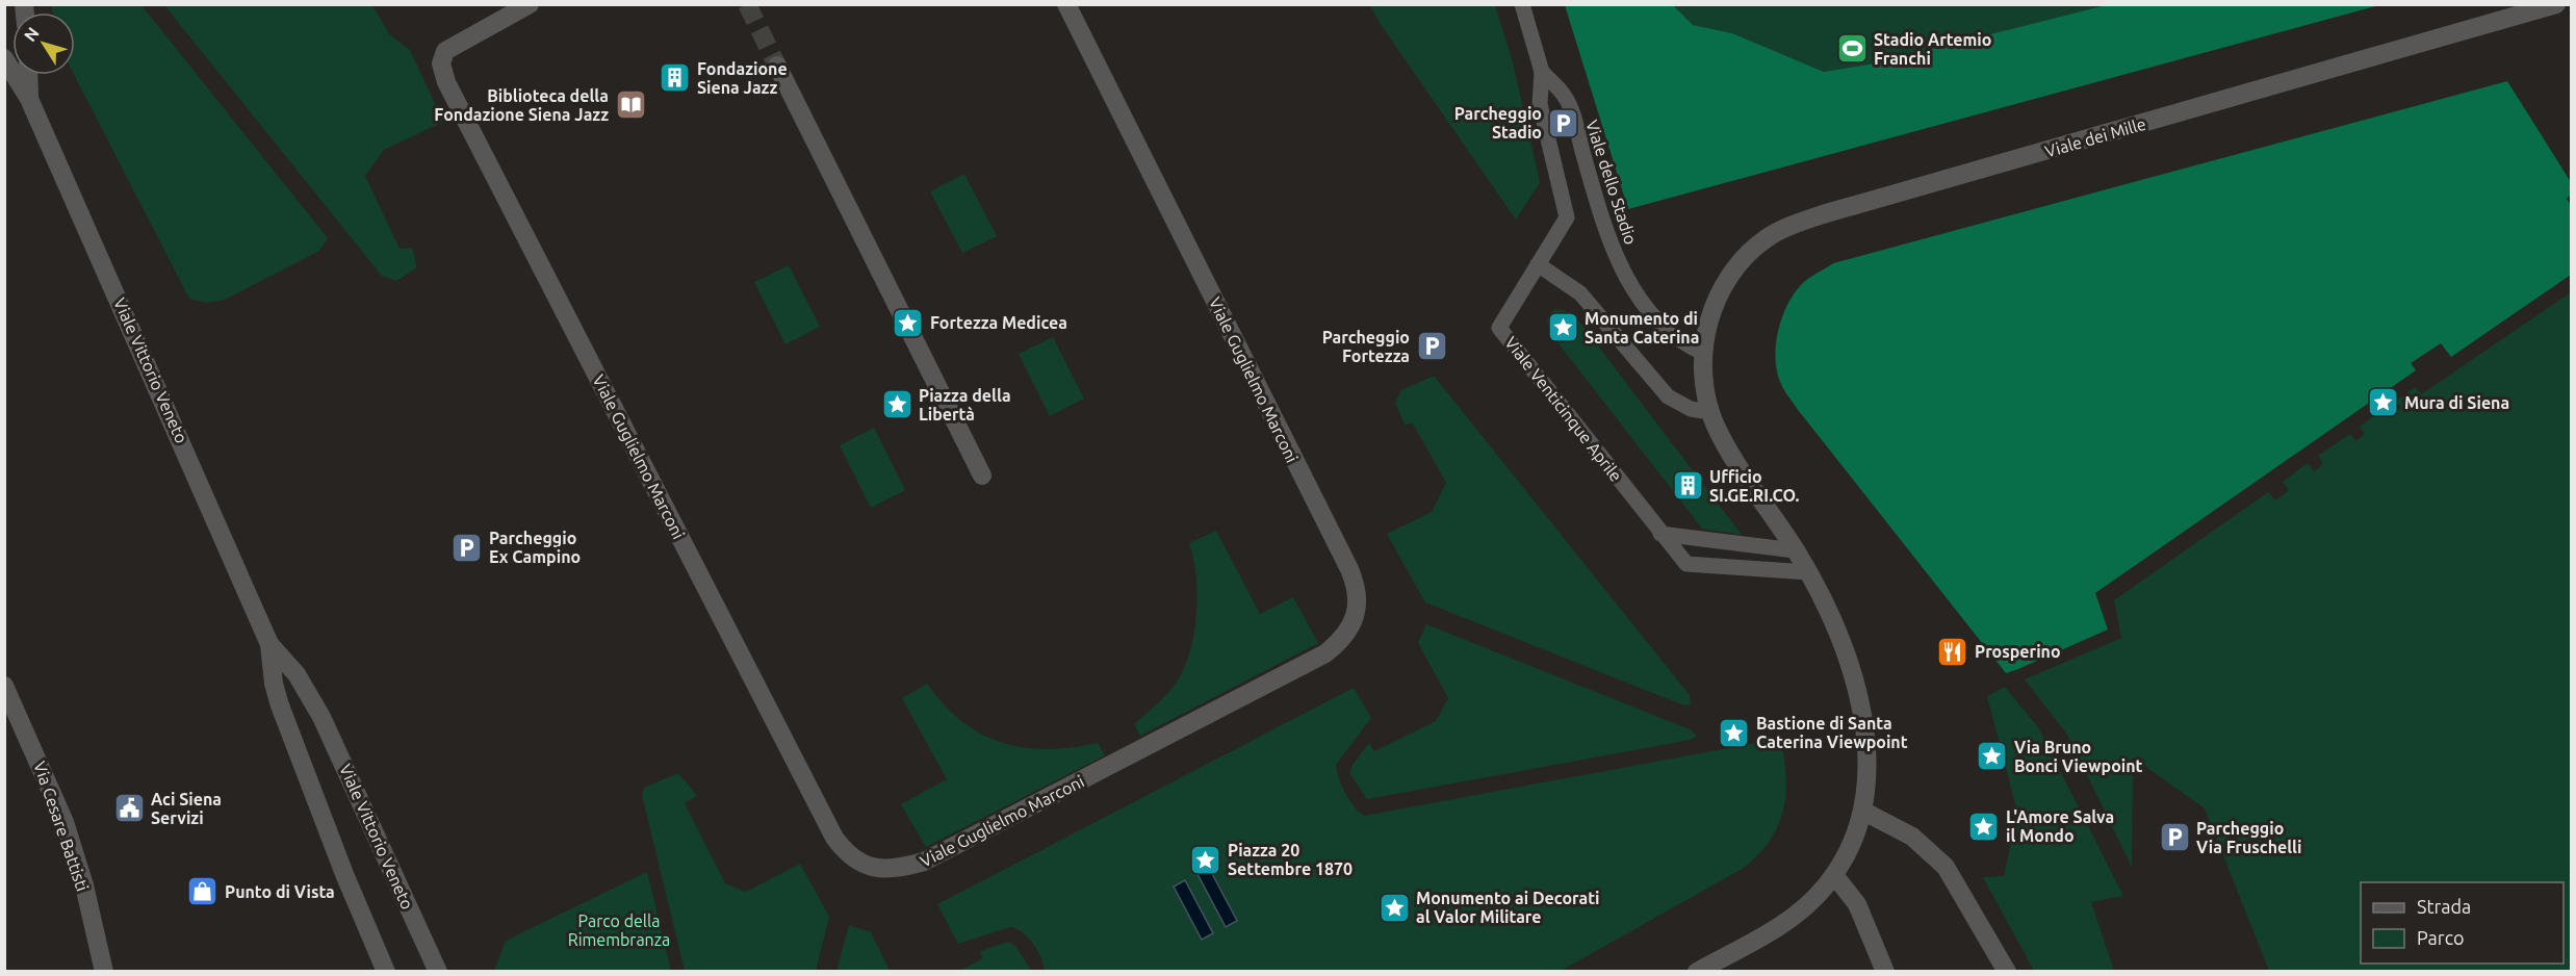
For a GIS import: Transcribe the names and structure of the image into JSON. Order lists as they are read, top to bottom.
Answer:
{
  "streets": {
    "street": [
      "Viale dei Mille",
      "Viale Vittorio Veneto",
      "Viale Guglielmo Marconi",
      "Via Cesare Battisti"
    ],
    "lane": ["Viale dello Stadio", "Viale Venticinque Aprile"]
  },
  "crossings": [
    ["Viale dei Mille", "Viale dello Stadio"],
    ["Viale dello Stadio", "Viale Venticinque Aprile"]
  ],
  "parks": ["Parco della Rimembranza"],
  "places": {
    "sports": ["Stadio Artemio Franchi"],
    "building": ["Fondazione Siena Jazz", "Ufficio SI.GE.RI.CO."],
    "library": ["Biblioteca della Fondazione Siena Jazz"],
    "parking": [
      "Parcheggio Stadio",
      "Parcheggio Fortezza",
      "Parcheggio Ex Campino",
      "Parcheggio Via Fruschelli"
    ],
    "place": [
      "Fortezza Medicea",
      "Monumento di Santa Caterina",
      "Mura di Siena",
      "Piazza della Libertà",
      "Bastione di Santa Caterina Viewpoint",
      "Via Bruno Bonci Viewpoint",
      "L'Amore Salva il Mondo",
      "Piazza 20 Settembre 1870",
      "Monumento ai Decorati al Valor Militare"
    ],
    "restaurant": ["Prosperino"],
    "public building": ["Aci Siena Servizi"],
    "shop": ["Punto di Vista"]
  },
  "legend": ["Strada", "Parco"],
  "north": "top left"
}
